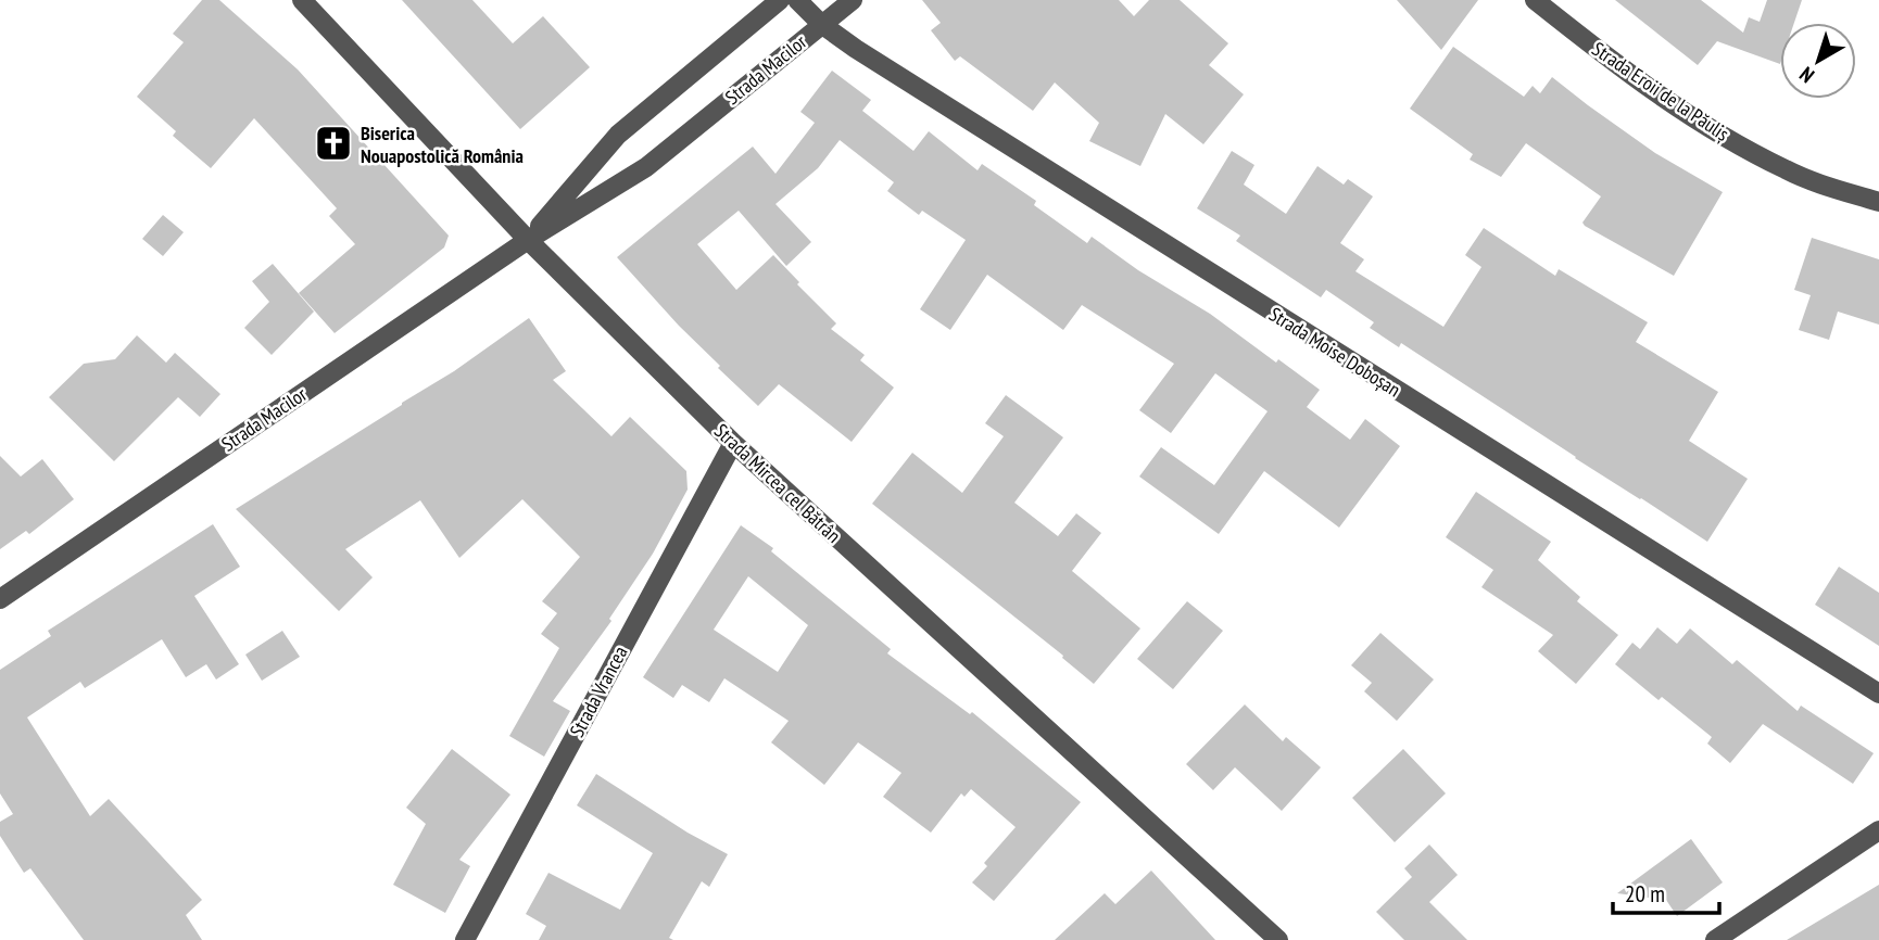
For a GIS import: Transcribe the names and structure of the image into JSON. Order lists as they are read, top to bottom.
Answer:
{
  "streets": {
    "street": [
      "Strada Macilor",
      "Strada Eroii de la Păuliș",
      "Strada Moise Doboșan",
      "Strada Mircea cel Bătrân",
      "Strada Vrancea"
    ]
  },
  "crossings": [
    ["Strada Macilor", "Strada Moise Doboșan"],
    ["Strada Macilor", "Strada Mircea cel Bătrân"],
    ["Strada Mircea cel Bătrân", "Strada Vrancea"]
  ],
  "places": {
    "church": ["Biserica Nouapostolică România"]
  },
  "scale_bar": "20 m",
  "north": "bottom left"
}
